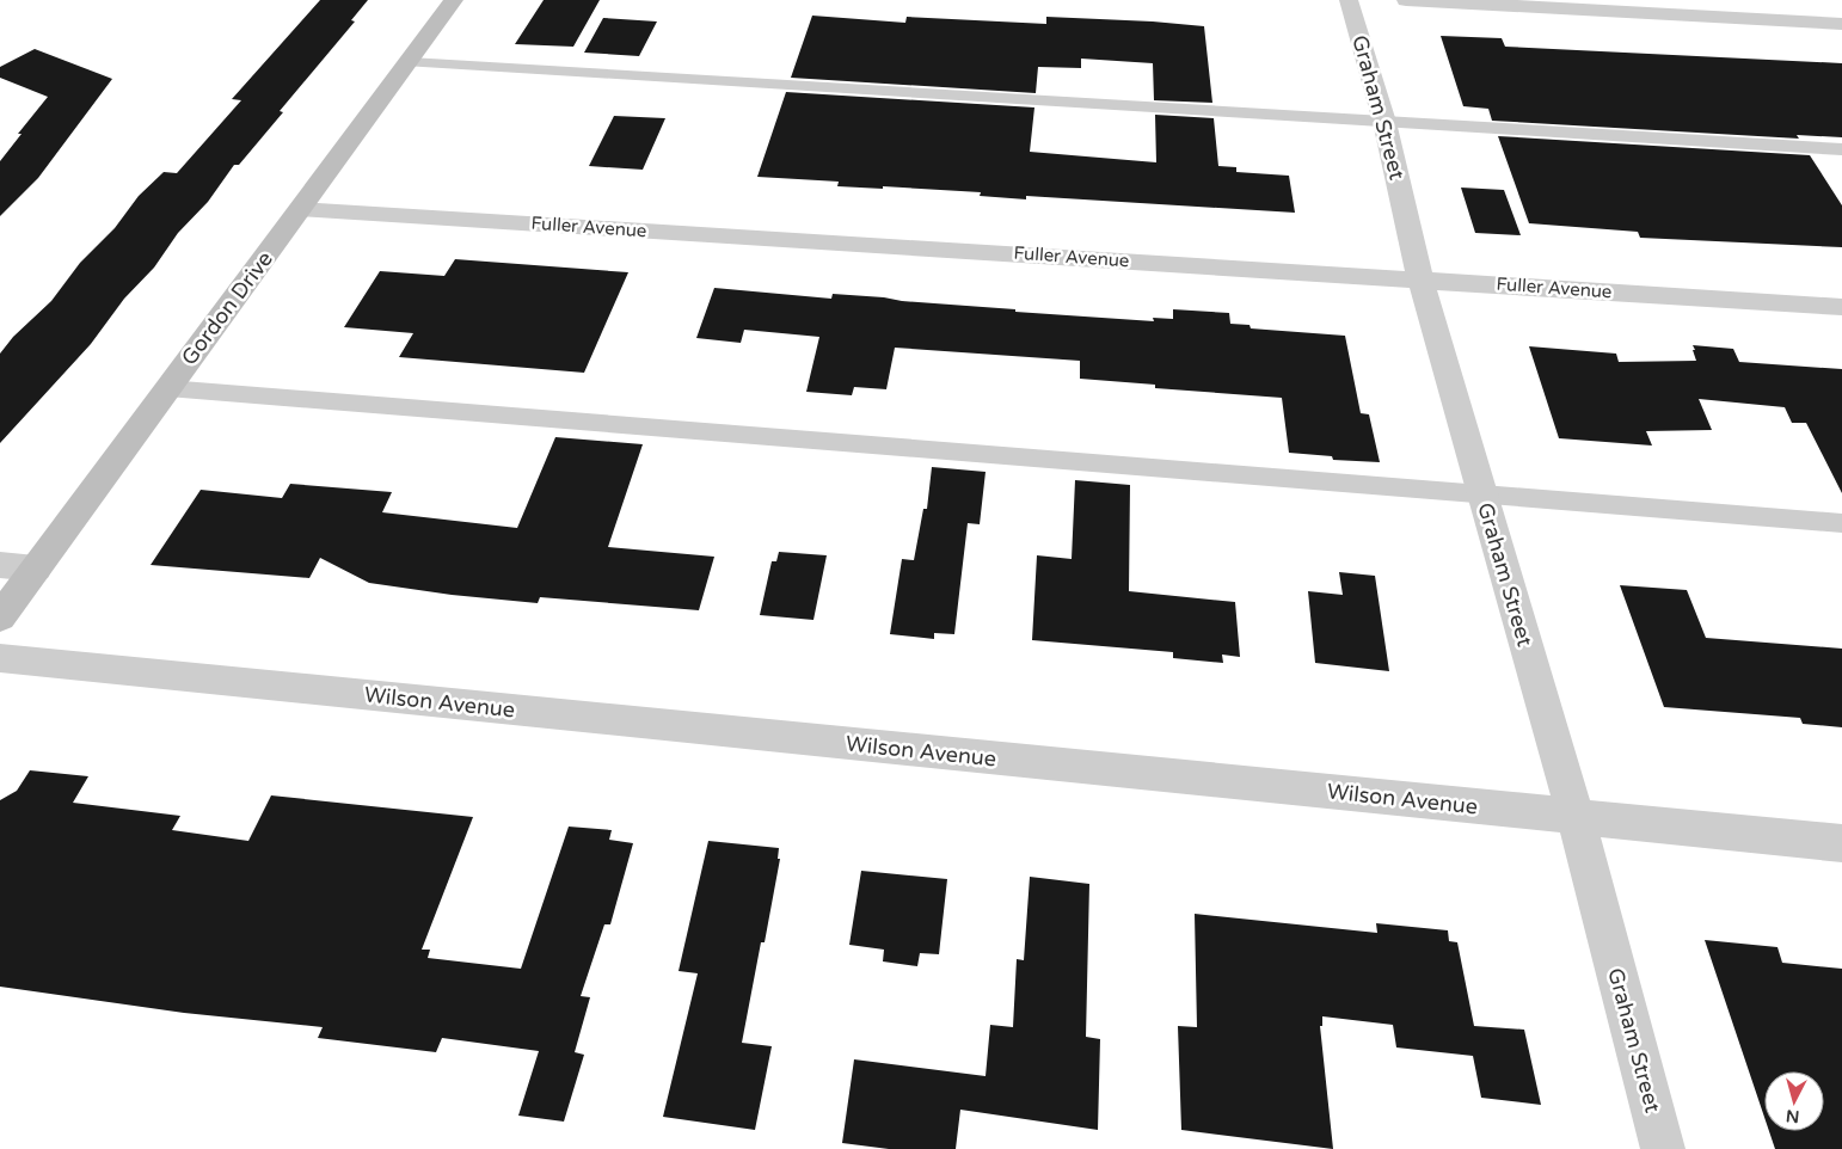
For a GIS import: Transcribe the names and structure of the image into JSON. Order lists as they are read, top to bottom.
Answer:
{
  "streets": {
    "main road": ["Gordon Drive"],
    "street": ["Graham Street", "Fuller Avenue", "Wilson Avenue"]
  },
  "crossings": [
    ["Graham Street", "Fuller Avenue"],
    ["Graham Street", "Wilson Avenue"],
    ["Fuller Avenue", "Gordon Drive"]
  ],
  "north": "bottom"
}
